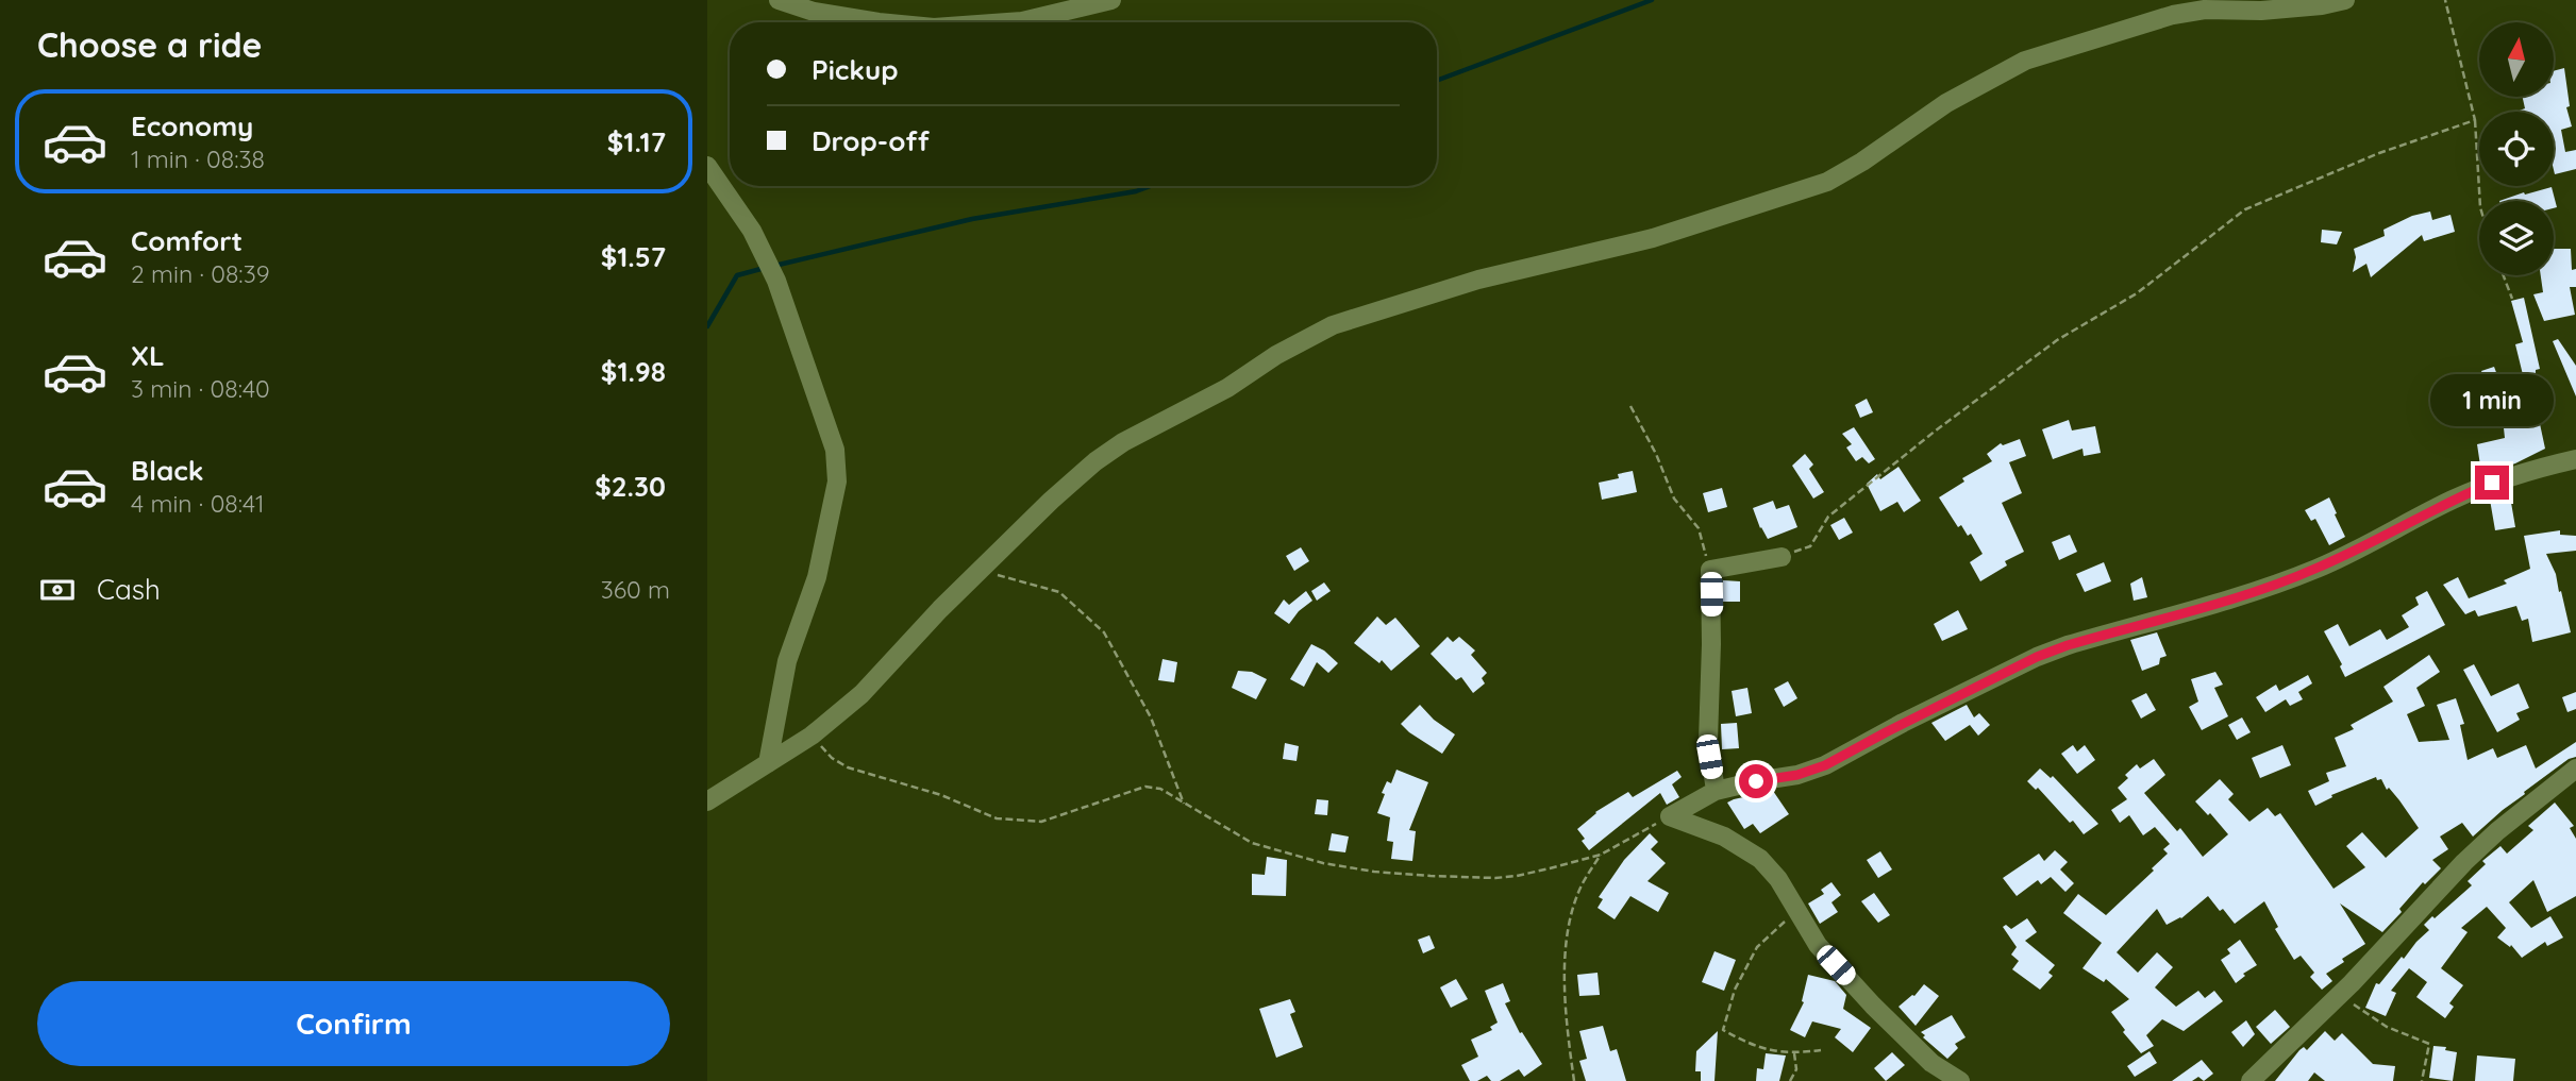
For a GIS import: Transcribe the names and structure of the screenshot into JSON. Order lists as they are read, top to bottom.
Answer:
{
  "north": "top",
  "page": {
    "heading": "Choose a ride",
    "banner": ["Pickup", "Drop-off"],
    "list": [
      {
        "name": "Economy",
        "note": "1 min · 08:38",
        "value": "$1.17"
      },
      {
        "name": "Comfort",
        "note": "2 min · 08:39",
        "value": "$1.57"
      },
      {
        "name": "XL",
        "note": "3 min · 08:40",
        "value": "$1.98"
      },
      {
        "name": "Black",
        "note": "4 min · 08:41",
        "value": "$2.30"
      }
    ],
    "bubble": "1 min",
    "pay": ["Cash", "360 m"],
    "buttons": "Confirm"
  }
}
